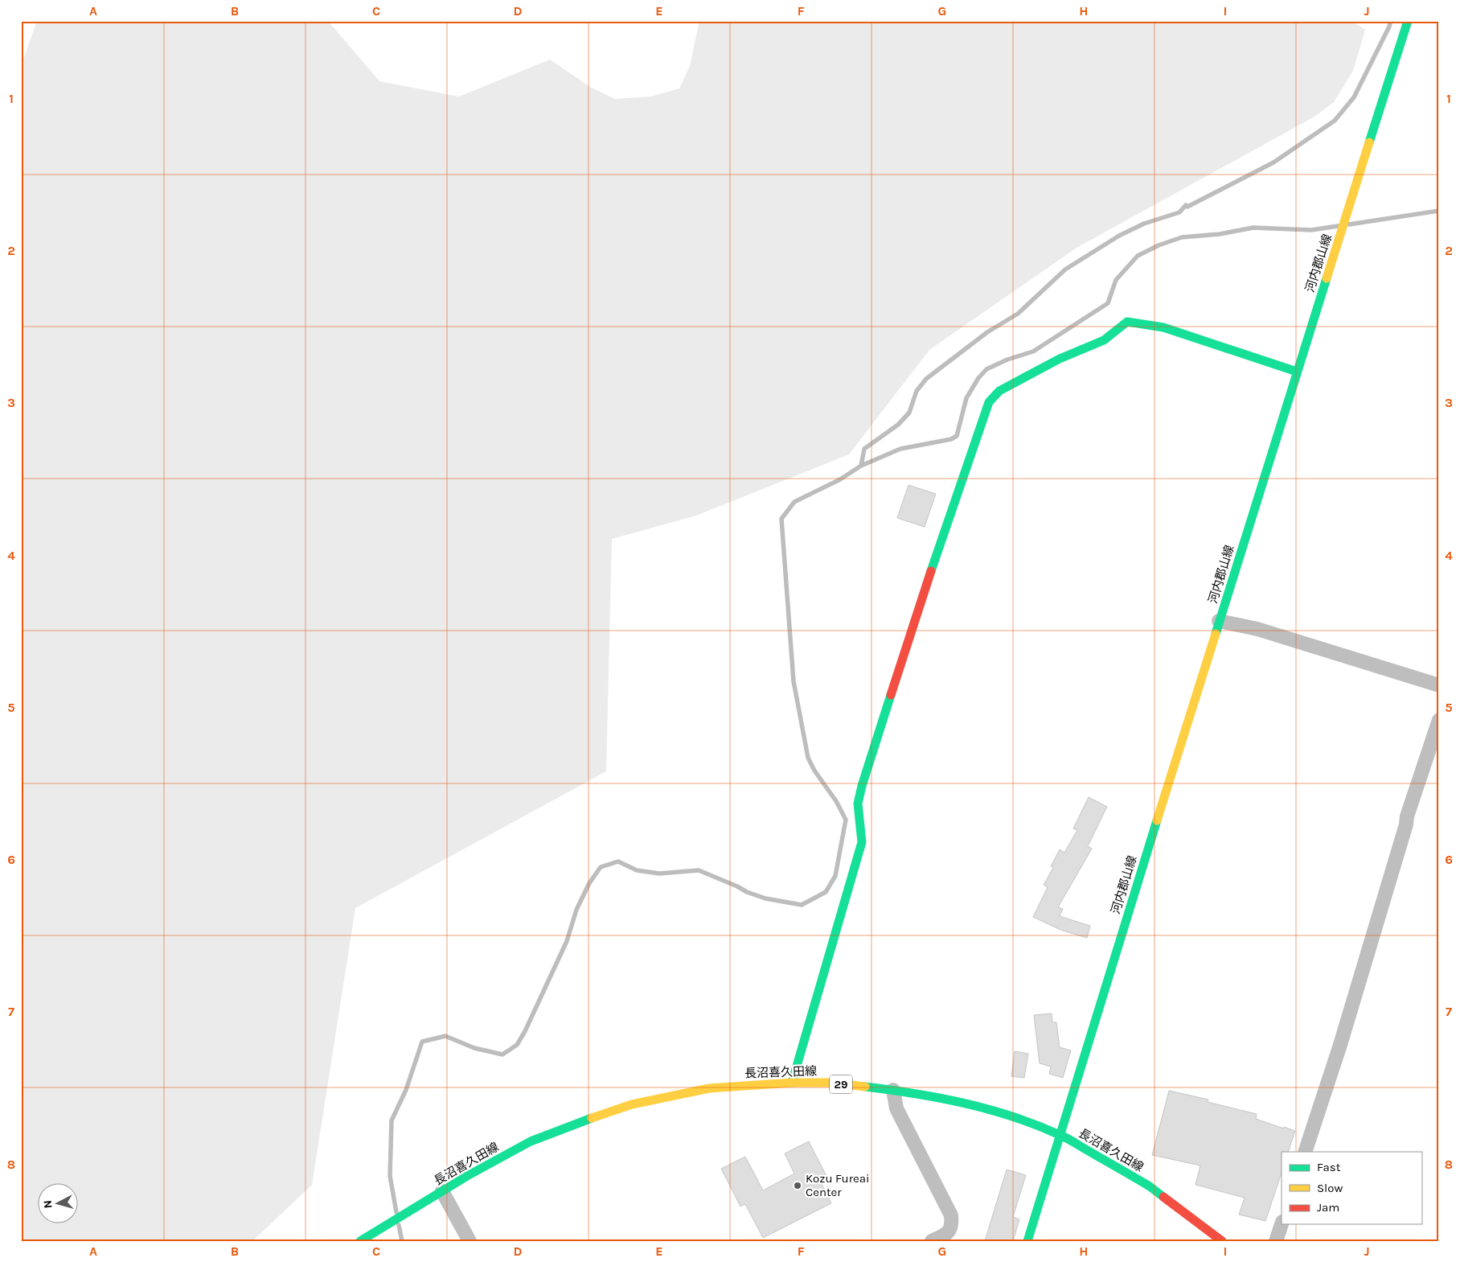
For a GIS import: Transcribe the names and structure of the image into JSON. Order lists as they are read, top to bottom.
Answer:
{
  "streets": {
    "main road": ["河内郡山線", "長沼喜久田線", "29"]
  },
  "crossings": [
    ["河内郡山線", "長沼喜久田線"]
  ],
  "places": ["Kozu Fureai Center"],
  "legend": ["Fast", "Slow", "Jam"],
  "north": "left",
  "grid": {
    "columns": [
      "A",
      "B",
      "C",
      "D",
      "E",
      "F",
      "G",
      "H",
      "I",
      "J"
    ],
    "rows": [
      "1",
      "2",
      "3",
      "4",
      "5",
      "6",
      "7",
      "8"
    ]
  }
}
